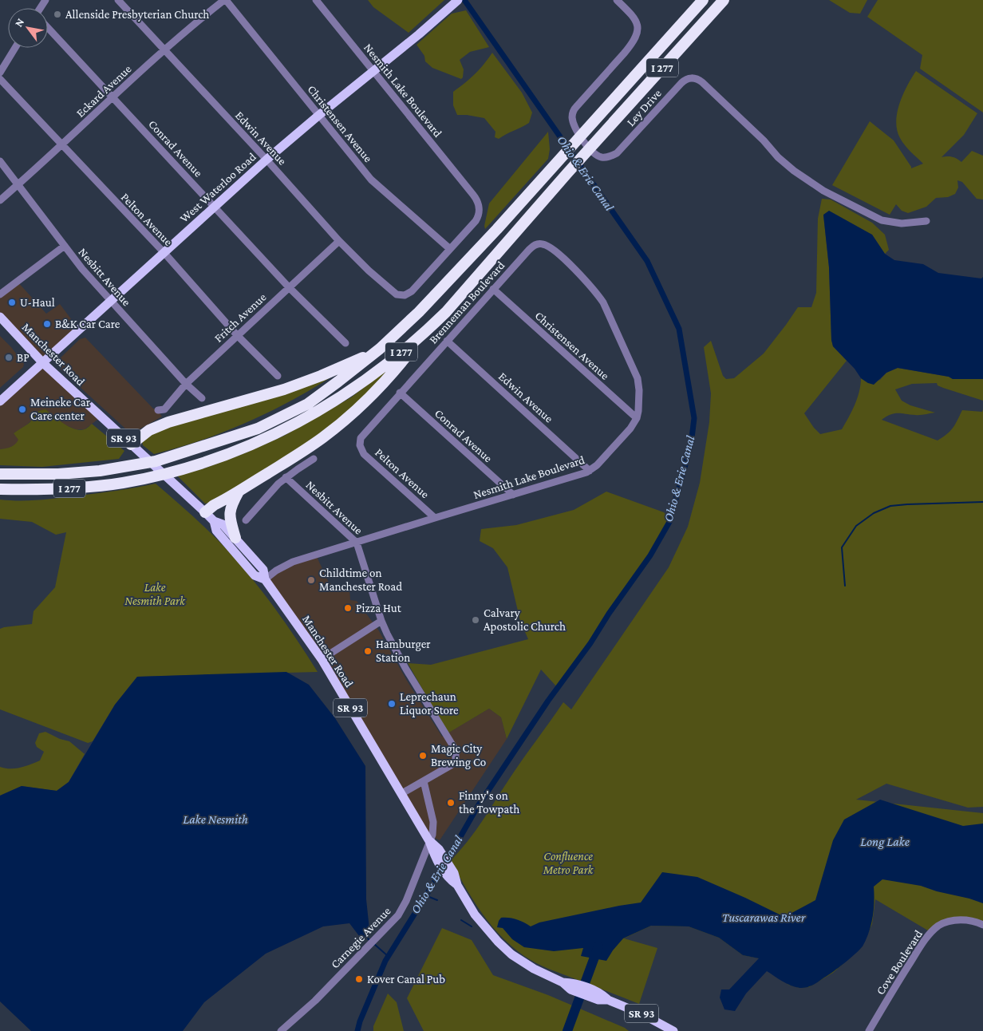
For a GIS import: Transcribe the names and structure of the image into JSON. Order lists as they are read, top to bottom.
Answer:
{
  "streets": {
    "highway": ["I 277"],
    "main road": ["West Waterloo Road", "Manchester Road", "SR 93"],
    "street": [
      "Nesmith Lake Boulevard",
      "Eckard Avenue",
      "Ley Drive",
      "Christensen Avenue",
      "Edwin Avenue",
      "Conrad Avenue",
      "Pelton Avenue",
      "Nesbitt Avenue",
      "Brenneman Boulevard",
      "Fritch Avenue",
      "Carnegie Avenue",
      "Cove Boulevard"
    ]
  },
  "crossings": [
    ["Nesmith Lake Boulevard", "Christensen Avenue"],
    ["Nesmith Lake Boulevard", "Edwin Avenue"],
    ["Nesmith Lake Boulevard", "Conrad Avenue"],
    ["Nesmith Lake Boulevard", "West Waterloo Road"],
    ["Nesmith Lake Boulevard", "Pelton Avenue"],
    ["Nesmith Lake Boulevard", "Nesbitt Avenue"],
    ["Nesmith Lake Boulevard", "Brenneman Boulevard"],
    ["Nesmith Lake Boulevard", "Manchester Road"],
    ["Eckard Avenue", "Christensen Avenue"],
    ["Eckard Avenue", "Edwin Avenue"],
    ["Eckard Avenue", "Conrad Avenue"],
    ["Eckard Avenue", "Pelton Avenue"],
    ["Eckard Avenue", "Nesbitt Avenue"],
    ["Christensen Avenue", "Edwin Avenue"],
    ["Christensen Avenue", "West Waterloo Road"],
    ["Christensen Avenue", "Brenneman Boulevard"],
    ["Edwin Avenue", "West Waterloo Road"],
    ["Edwin Avenue", "Brenneman Boulevard"],
    ["Edwin Avenue", "Fritch Avenue"],
    ["Conrad Avenue", "West Waterloo Road"],
    ["Conrad Avenue", "Brenneman Boulevard"],
    ["Conrad Avenue", "Fritch Avenue"],
    ["West Waterloo Road", "Pelton Avenue"],
    ["West Waterloo Road", "Nesbitt Avenue"],
    ["West Waterloo Road", "Manchester Road"],
    ["Pelton Avenue", "Brenneman Boulevard"],
    ["Pelton Avenue", "Fritch Avenue"],
    ["Nesbitt Avenue", "Fritch Avenue"],
    ["Nesbitt Avenue", "Manchester Road"],
    ["Manchester Road", "Carnegie Avenue"]
  ],
  "water": [
    "Ohio & Erie Canal",
    "Lake Nesmith",
    "Long Lake",
    "Tuscarawas River"
  ],
  "parks": ["Lake Nesmith Park", "Confluence Metro Park"],
  "places": [
    "Allenside Presbyterian Church",
    "U-Haul",
    "B&K Car Care",
    "BP",
    "Meineke Car Care center",
    "Childtime on Manchester Road",
    "Pizza Hut",
    "Calvary Apostolic Church",
    "Hamburger Station",
    "Leprechaun Liquor Store",
    "Magic City Brewing Co",
    "Finny's on the Towpath",
    "Kover Canal Pub"
  ],
  "north": "top left"
}
